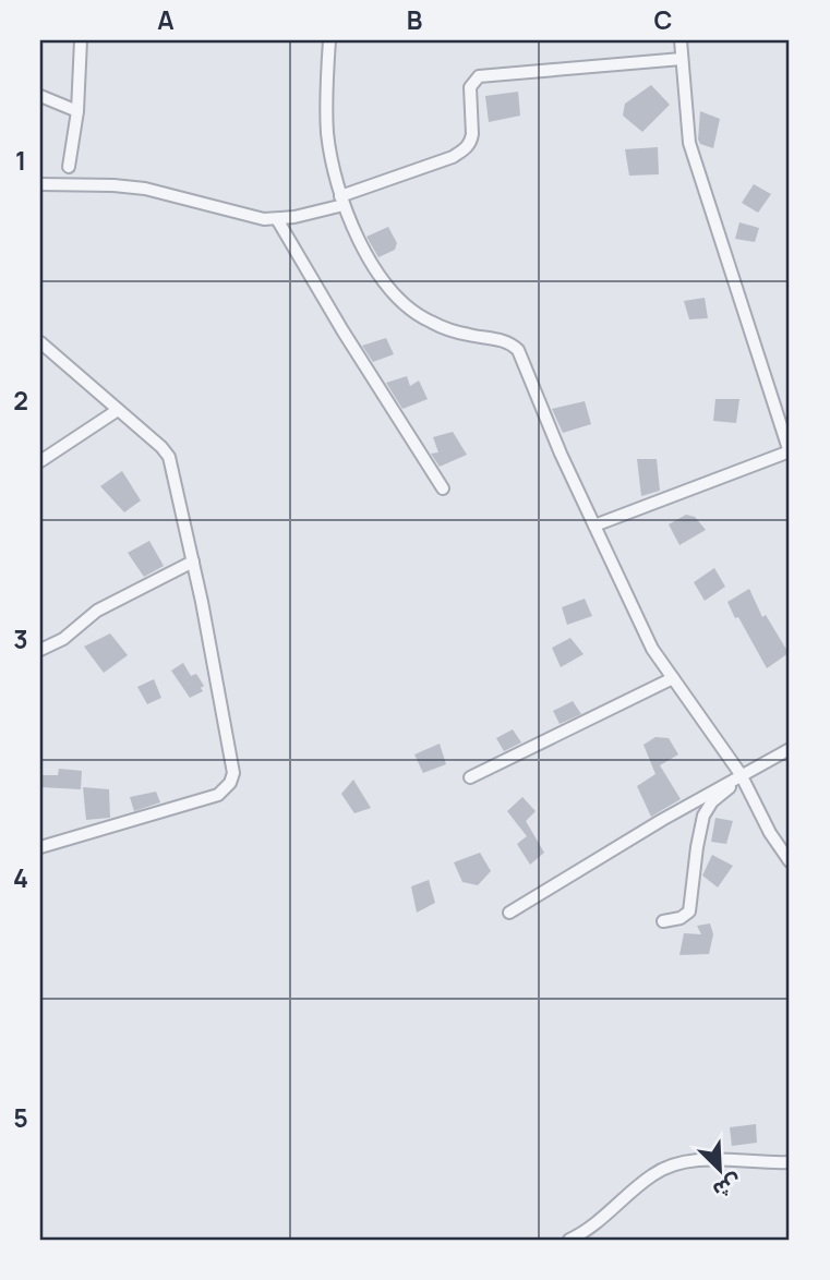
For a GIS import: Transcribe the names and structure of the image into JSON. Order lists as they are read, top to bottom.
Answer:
{
  "north": "bottom right",
  "grid": {
    "columns": ["A", "B", "C"],
    "rows": [
      "1",
      "2",
      "3",
      "4",
      "5"
    ]
  }
}
